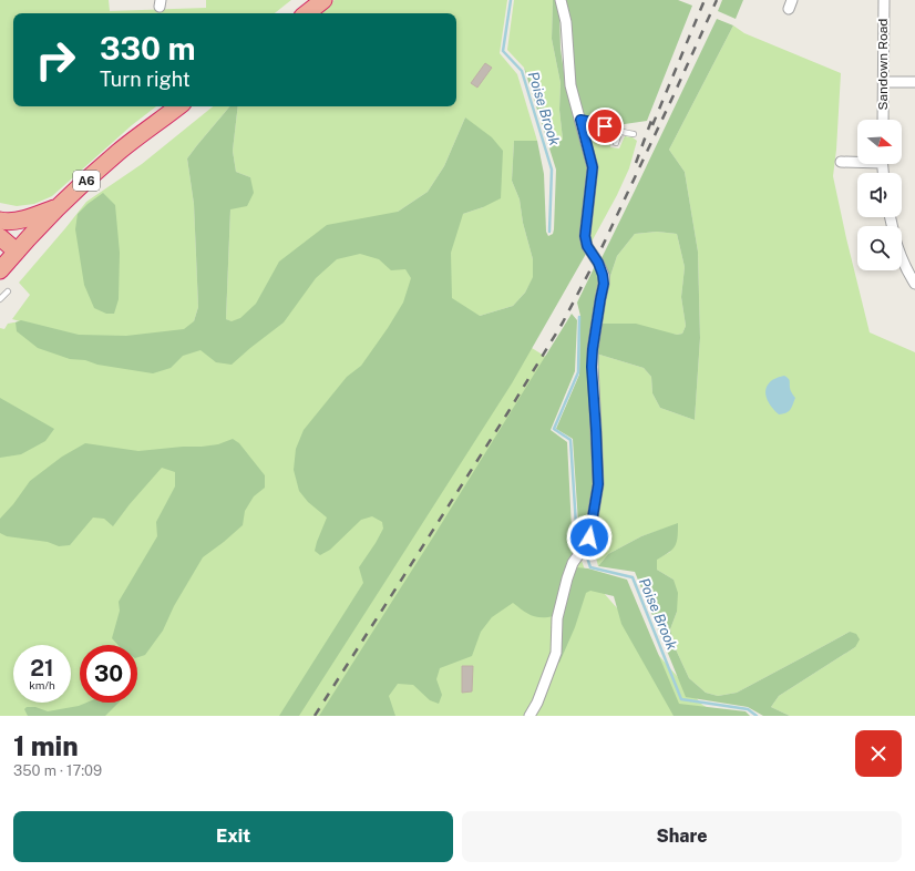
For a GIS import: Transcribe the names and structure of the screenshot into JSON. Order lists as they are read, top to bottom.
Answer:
{
  "streets": {
    "highway": ["A6"],
    "street": ["Sandown Road"]
  },
  "water": ["Poise Brook"],
  "north": "right",
  "page": {
    "turn": ["330 m", "Turn right"],
    "speed": "21 km/h",
    "limit": "30",
    "heading": ["1 min", "350 m · 17:09"],
    "buttons": ["Exit", "Share"]
  }
}
